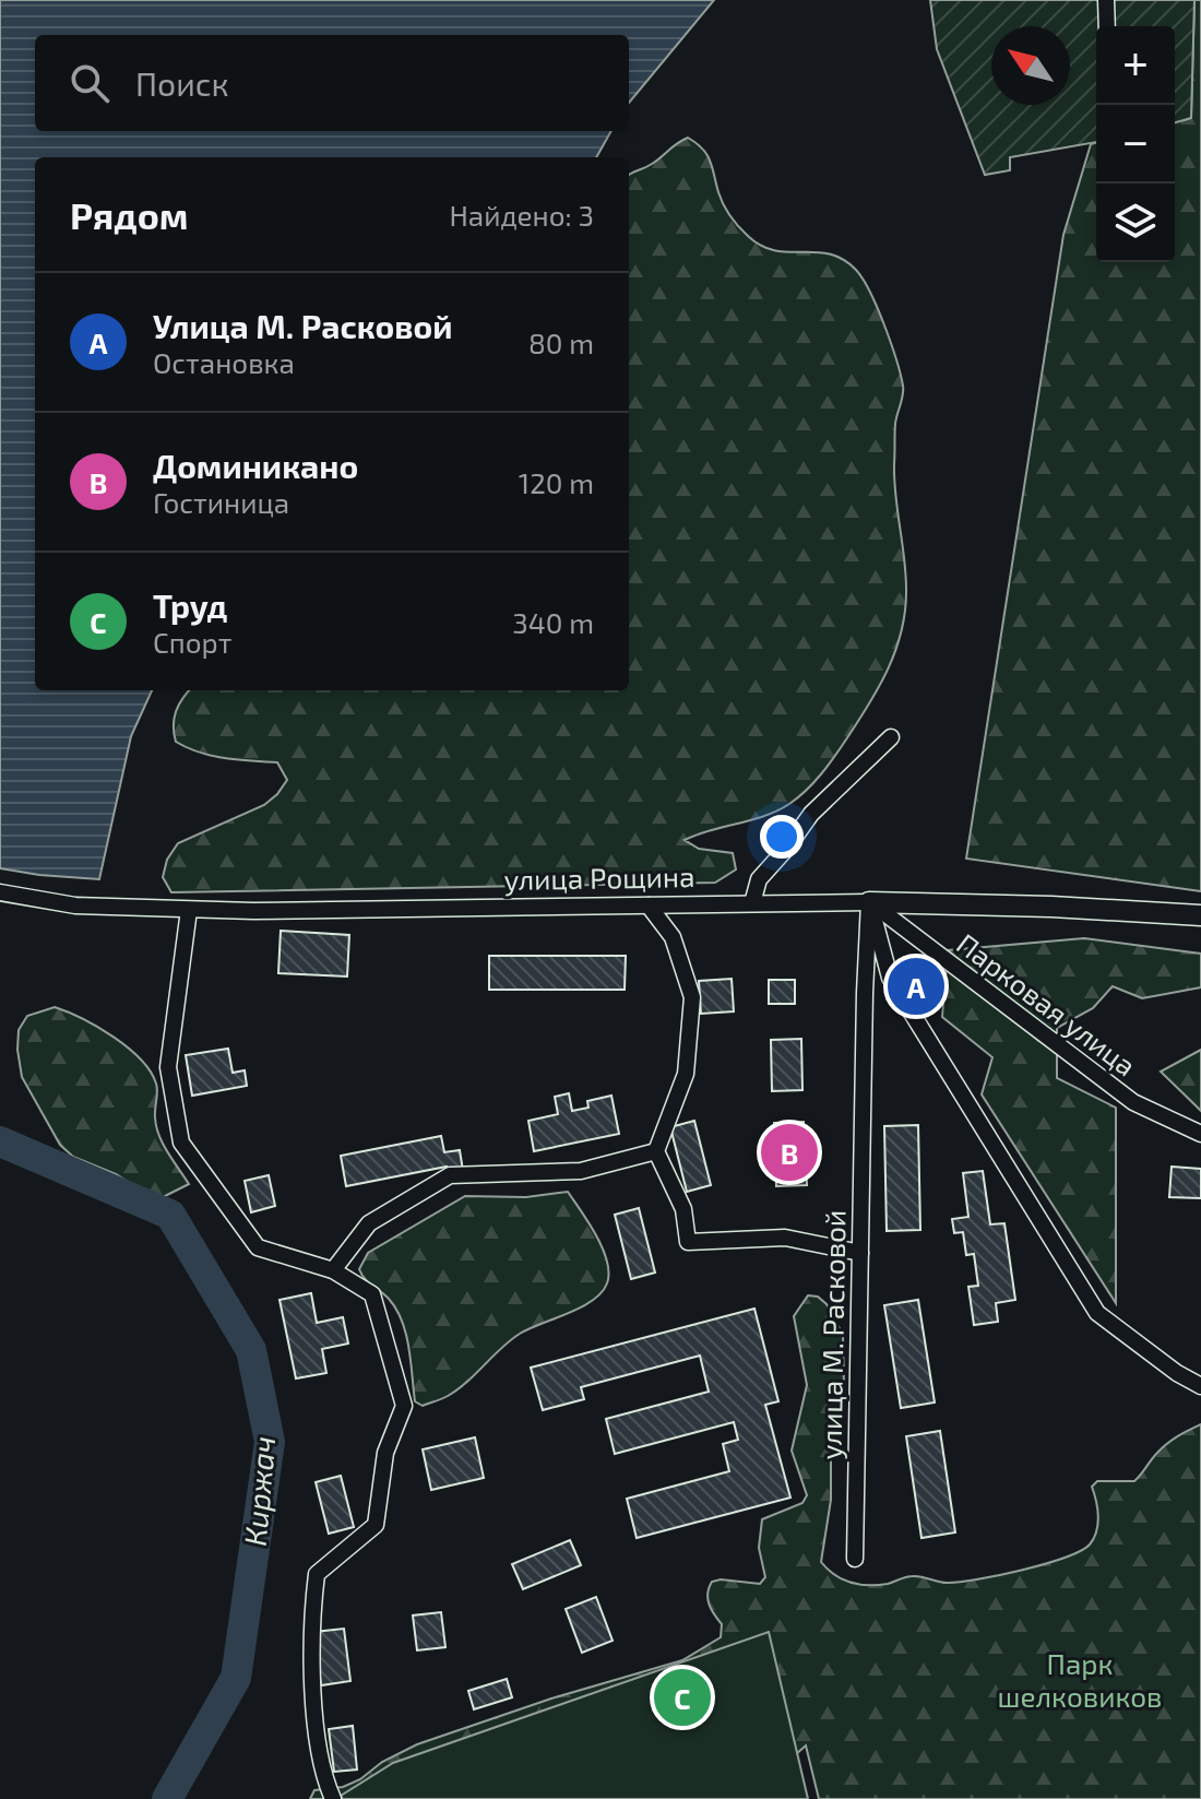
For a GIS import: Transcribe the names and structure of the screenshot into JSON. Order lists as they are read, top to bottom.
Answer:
{
  "streets": {
    "street": ["улица Рощина", "Парковая улица", "улица М. Расковой"]
  },
  "crossings": [
    ["улица Рощина", "Парковая улица"],
    ["улица Рощина", "улица М. Расковой"],
    ["Парковая улица", "улица М. Расковой"]
  ],
  "water": ["Киржач"],
  "parks": ["Парк шелковиков"],
  "north": "top left",
  "page": {
    "map_buttons": ["+", "−"],
    "search": "Поиск",
    "heading": ["Рядом", "Найдено: 3"],
    "list": [
      {
        "mark": "A",
        "name": "Улица М. Расковой",
        "note": "Остановка",
        "value": "80 m"
      },
      {
        "mark": "B",
        "name": "Доминикано",
        "note": "Гостиница",
        "value": "120 m"
      },
      {
        "mark": "C",
        "name": "Труд",
        "note": "Спорт",
        "value": "340 m"
      }
    ],
    "pins": ["A", "B", "C"]
  }
}
